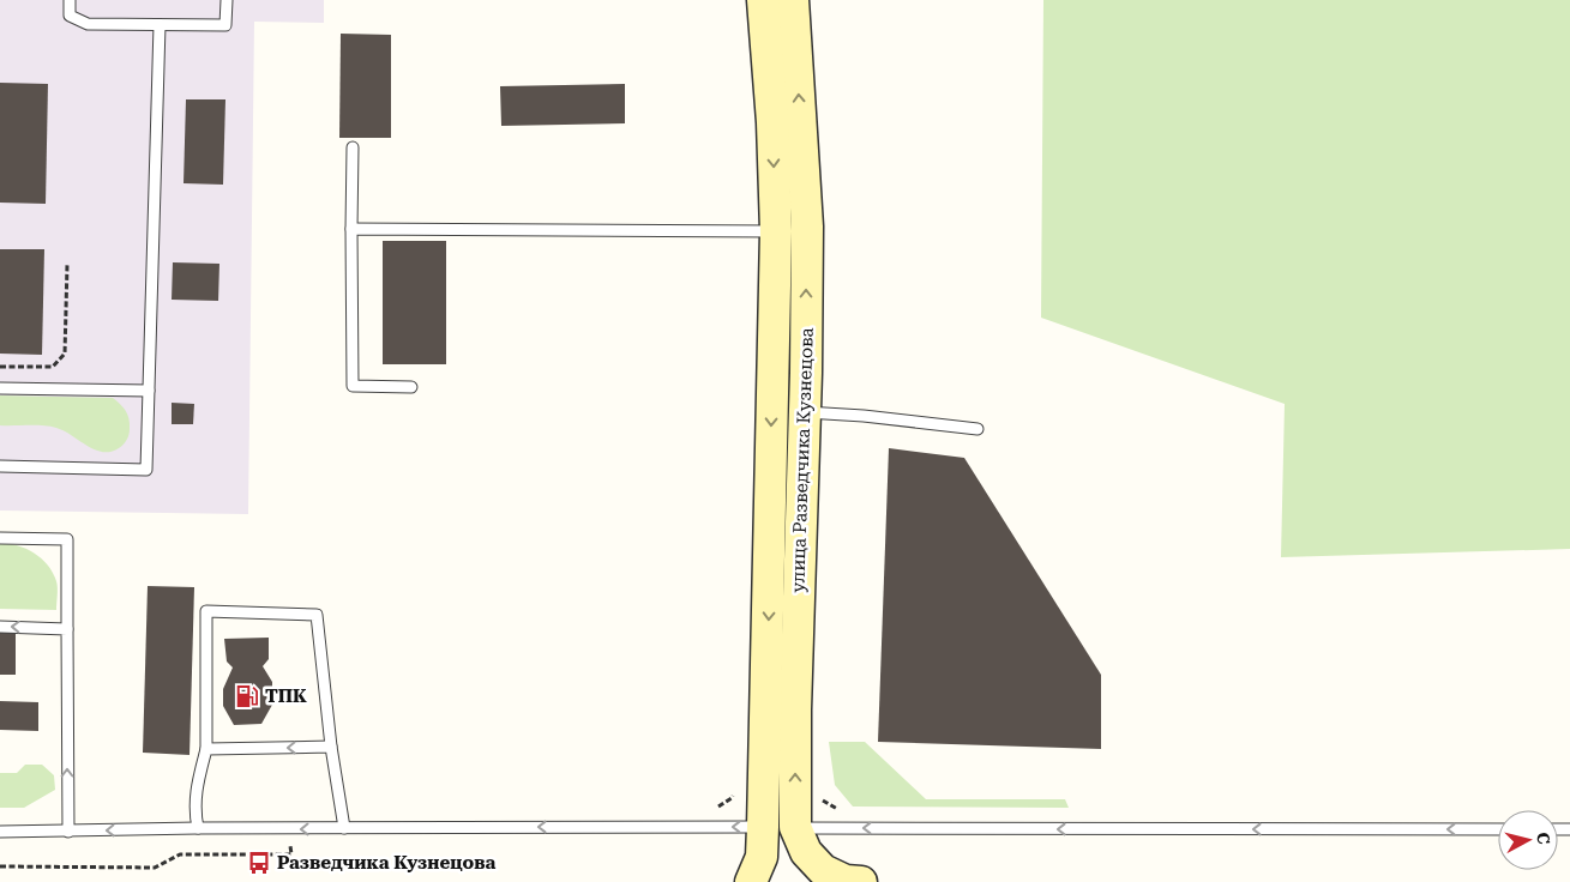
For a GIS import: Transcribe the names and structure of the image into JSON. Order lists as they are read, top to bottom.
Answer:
{
  "streets": {
    "main road": ["улица Разведчика Кузнецова"]
  },
  "places": {
    "fuel station": ["ТПК"],
    "bus stop": ["Разведчика Кузнецова"]
  },
  "north": "right"
}
